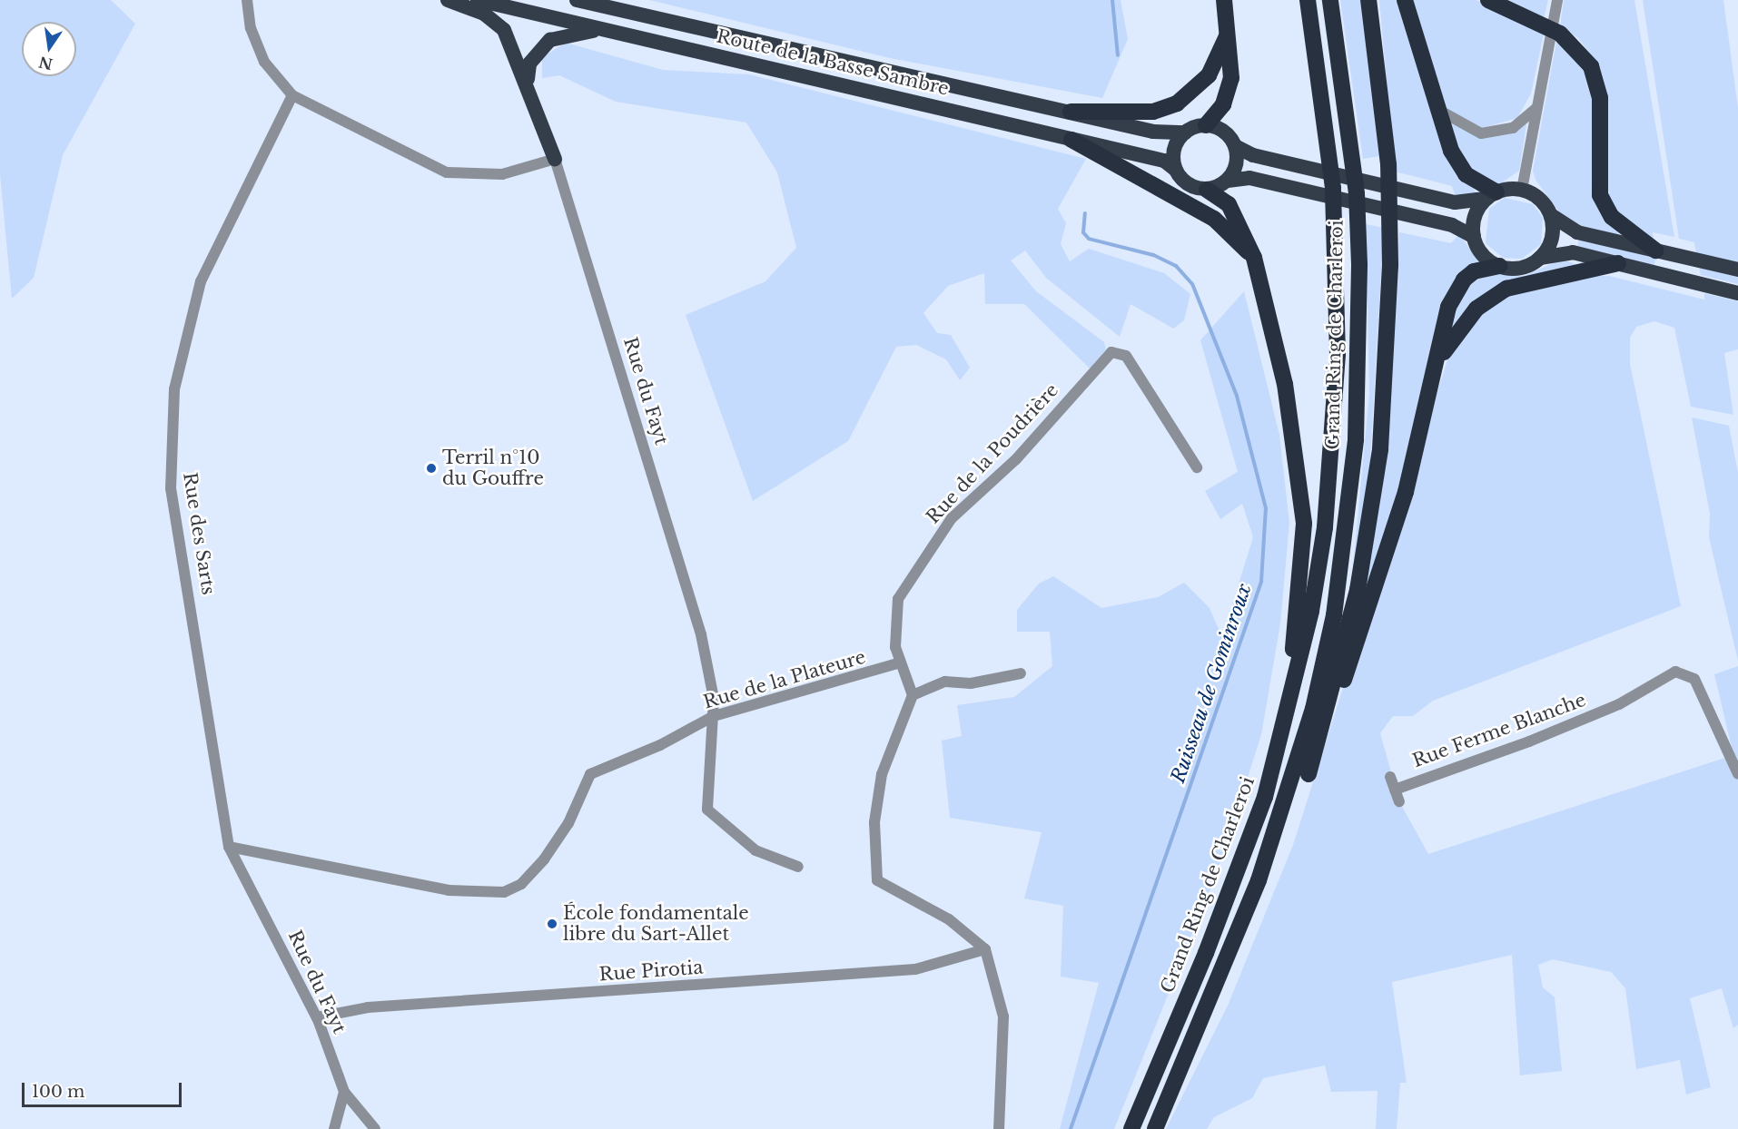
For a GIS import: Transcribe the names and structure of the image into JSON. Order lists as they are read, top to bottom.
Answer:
{
  "streets": {
    "highway": ["Route de la Basse Sambre", "Grand Ring de Charleroi"],
    "street": [
      "Rue du Fayt",
      "Rue de la Poudrière",
      "Rue des Sarts",
      "Rue de la Plateure",
      "Rue Ferme Blanche",
      "Rue Pirotia"
    ]
  },
  "crossings": [
    ["Rue du Fayt", "Rue des Sarts"],
    ["Rue du Fayt", "Rue de la Plateure"],
    ["Rue du Fayt", "Rue Pirotia"],
    ["Rue de la Poudrière", "Rue de la Plateure"],
    ["Rue des Sarts", "Rue de la Plateure"]
  ],
  "water": ["Ruisseau de Gominroux"],
  "places": ["Terril n°10 du Gouffre", "École fondamentale libre du Sart-Allet"],
  "scale_bar": "100 m",
  "north": "bottom"
}
